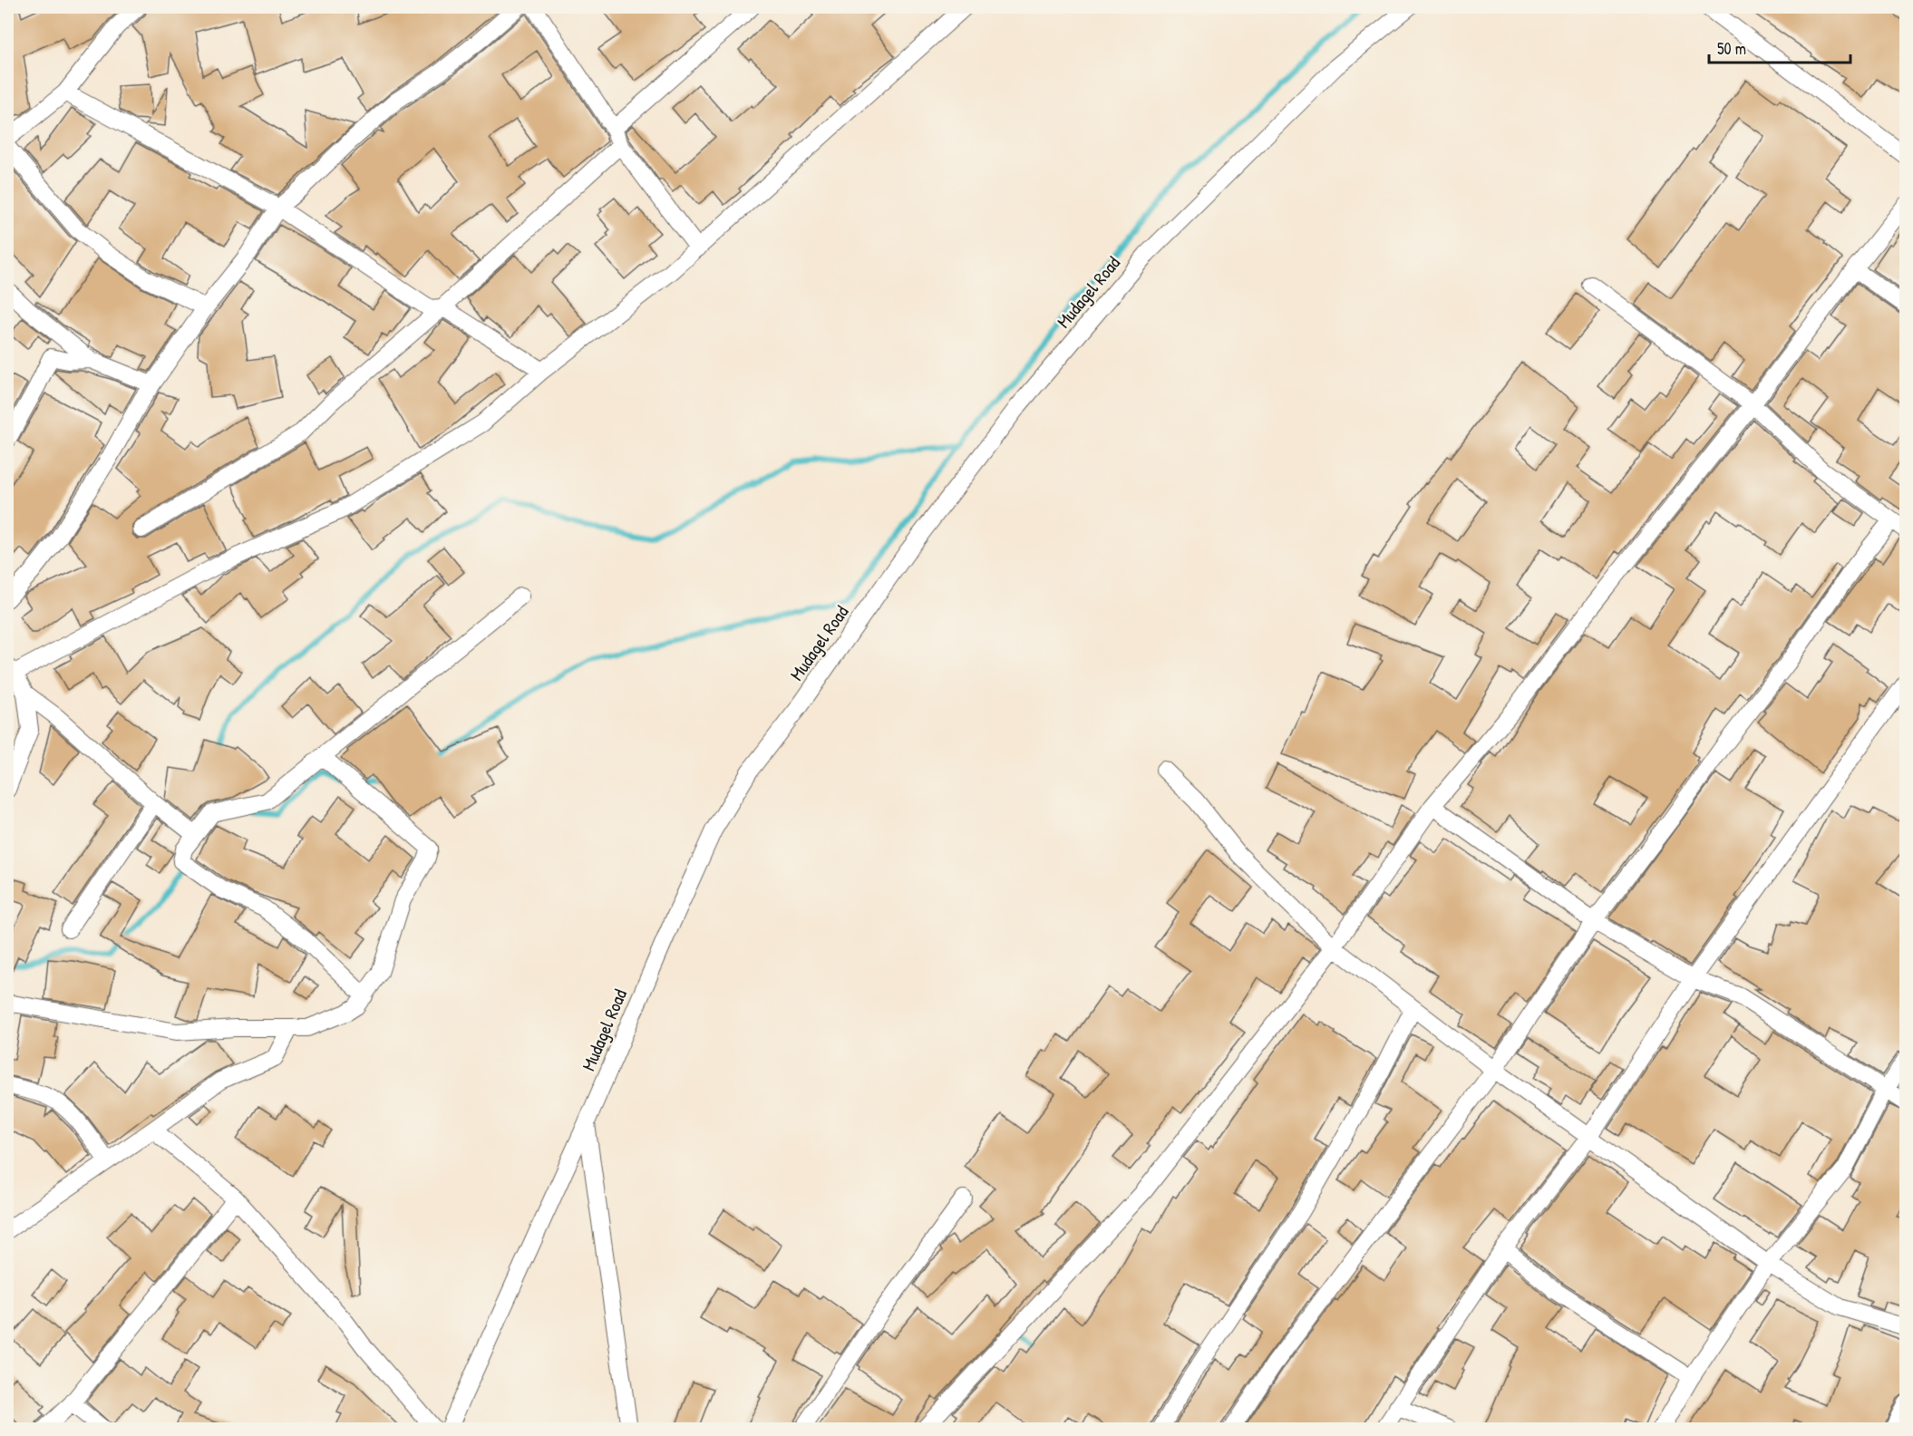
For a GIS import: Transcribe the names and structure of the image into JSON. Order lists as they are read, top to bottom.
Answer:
{
  "streets": {
    "street": ["Mudagel Road"]
  },
  "scale_bar": "50 m"
}
